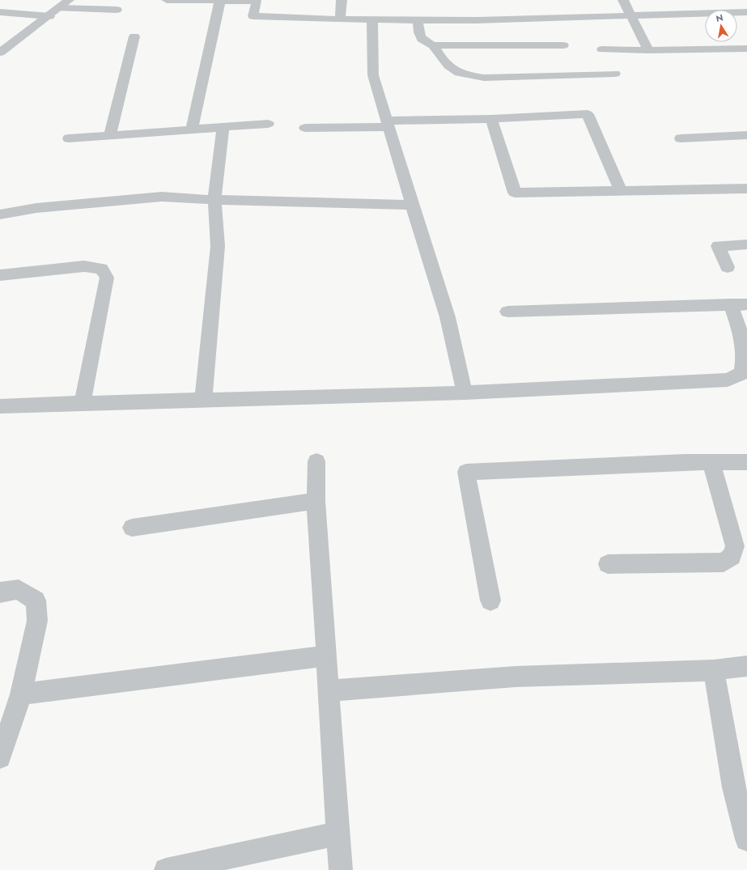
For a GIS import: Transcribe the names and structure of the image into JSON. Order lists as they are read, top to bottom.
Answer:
{
  "north": "top"
}
